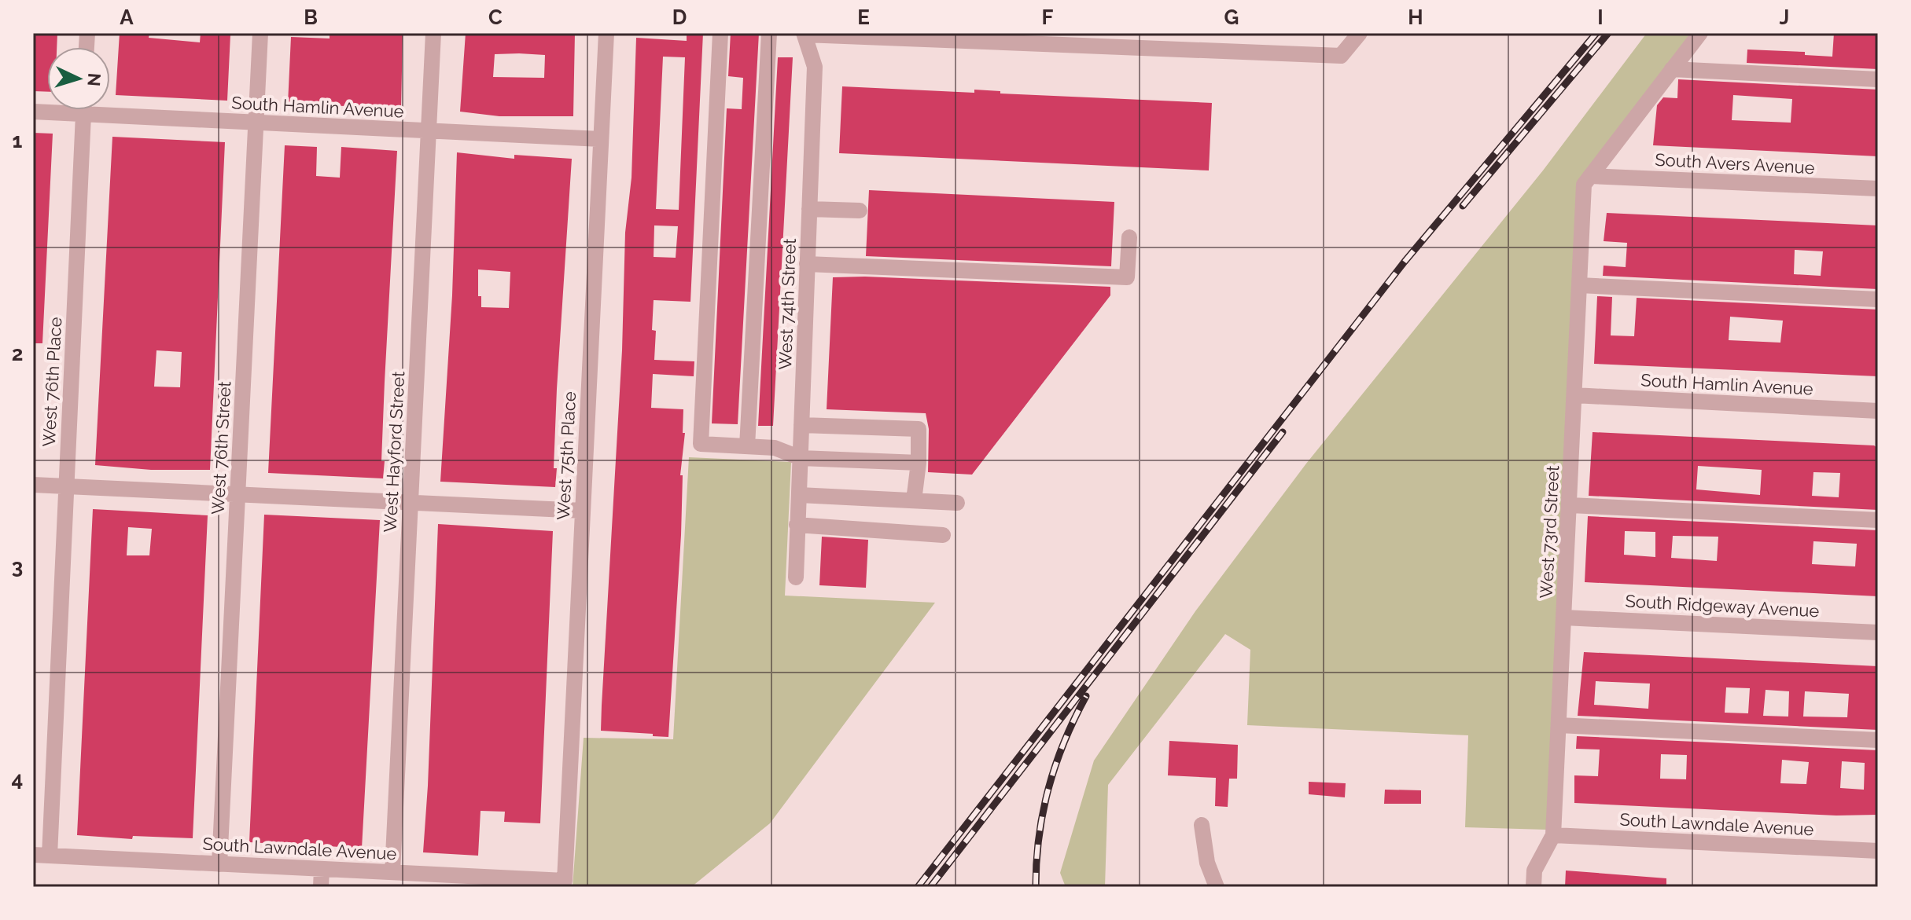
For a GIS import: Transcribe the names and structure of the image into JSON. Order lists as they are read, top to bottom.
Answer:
{
  "streets": {
    "street": [
      "South Hamlin Avenue",
      "South Avers Avenue",
      "West 74th Street",
      "West 76th Place",
      "West 76th Street",
      "West Hayford Street",
      "West 75th Place",
      "West 73rd Street",
      "South Ridgeway Avenue",
      "South Lawndale Avenue"
    ]
  },
  "crossings": [
    ["South Hamlin Avenue", "West 76th Place"],
    ["South Hamlin Avenue", "West 76th Street"],
    ["South Hamlin Avenue", "West Hayford Street"],
    ["South Hamlin Avenue", "West 75th Place"],
    ["South Hamlin Avenue", "West 73rd Street"],
    ["South Avers Avenue", "West 73rd Street"],
    ["West 76th Place", "South Lawndale Avenue"],
    ["West 76th Street", "South Lawndale Avenue"],
    ["West Hayford Street", "South Lawndale Avenue"],
    ["West 75th Place", "South Lawndale Avenue"],
    ["West 73rd Street", "South Ridgeway Avenue"],
    ["West 73rd Street", "South Lawndale Avenue"]
  ],
  "north": "right",
  "grid": {
    "columns": [
      "A",
      "B",
      "C",
      "D",
      "E",
      "F",
      "G",
      "H",
      "I",
      "J"
    ],
    "rows": [
      "1",
      "2",
      "3",
      "4"
    ]
  }
}
